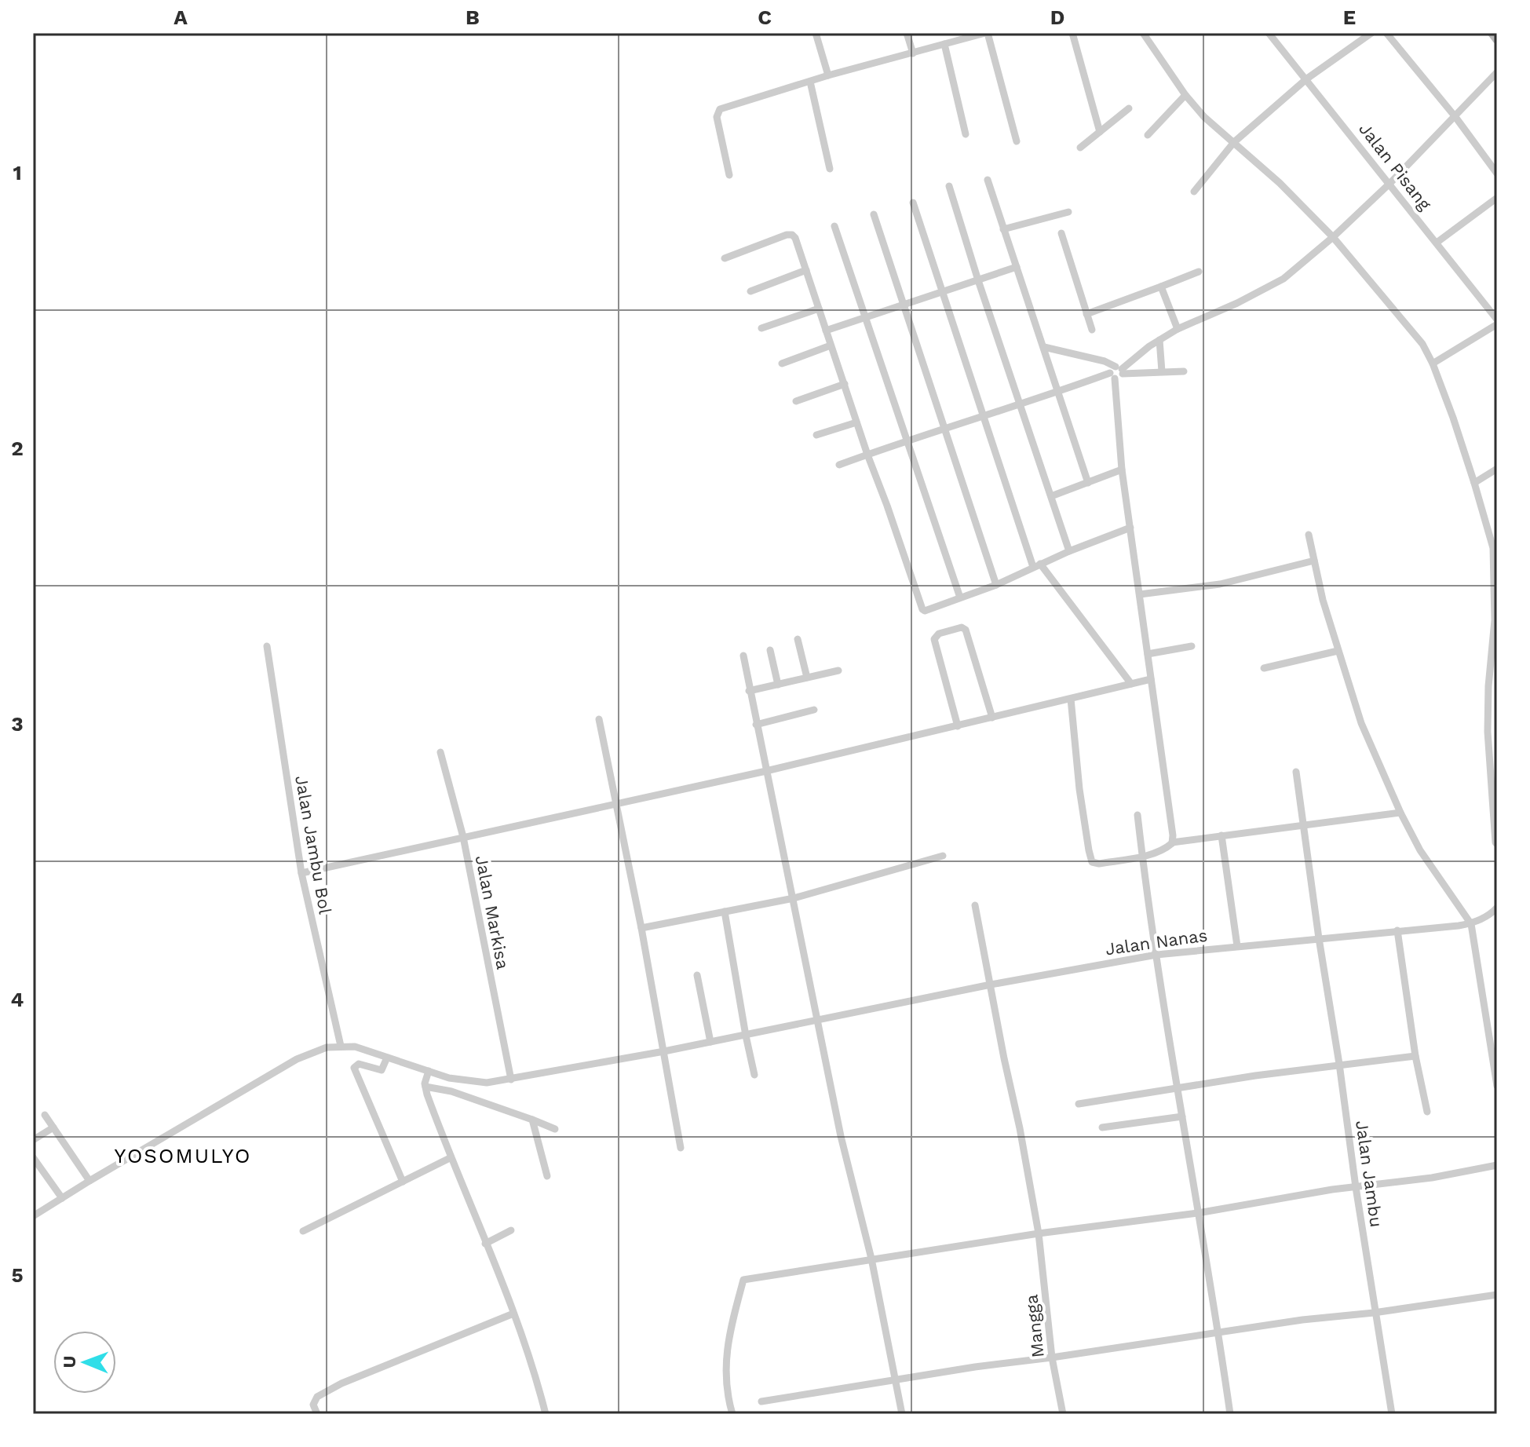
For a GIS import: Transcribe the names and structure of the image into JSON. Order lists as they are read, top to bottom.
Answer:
{
  "streets": {
    "street": [
      "Jalan Pisang",
      "Jalan Jambu Bol",
      "Jalan Markisa",
      "Jalan Nanas",
      "Jalan Jambu",
      "Mangga"
    ]
  },
  "crossings": [
    ["Jalan Markisa", "Jalan Nanas"],
    ["Jalan Nanas", "Jalan Jambu"],
    ["Jalan Nanas", "Mangga"]
  ],
  "districts": ["YOSOMULYO"],
  "north": "left",
  "grid": {
    "columns": [
      "A",
      "B",
      "C",
      "D",
      "E"
    ],
    "rows": [
      "1",
      "2",
      "3",
      "4",
      "5"
    ]
  }
}
